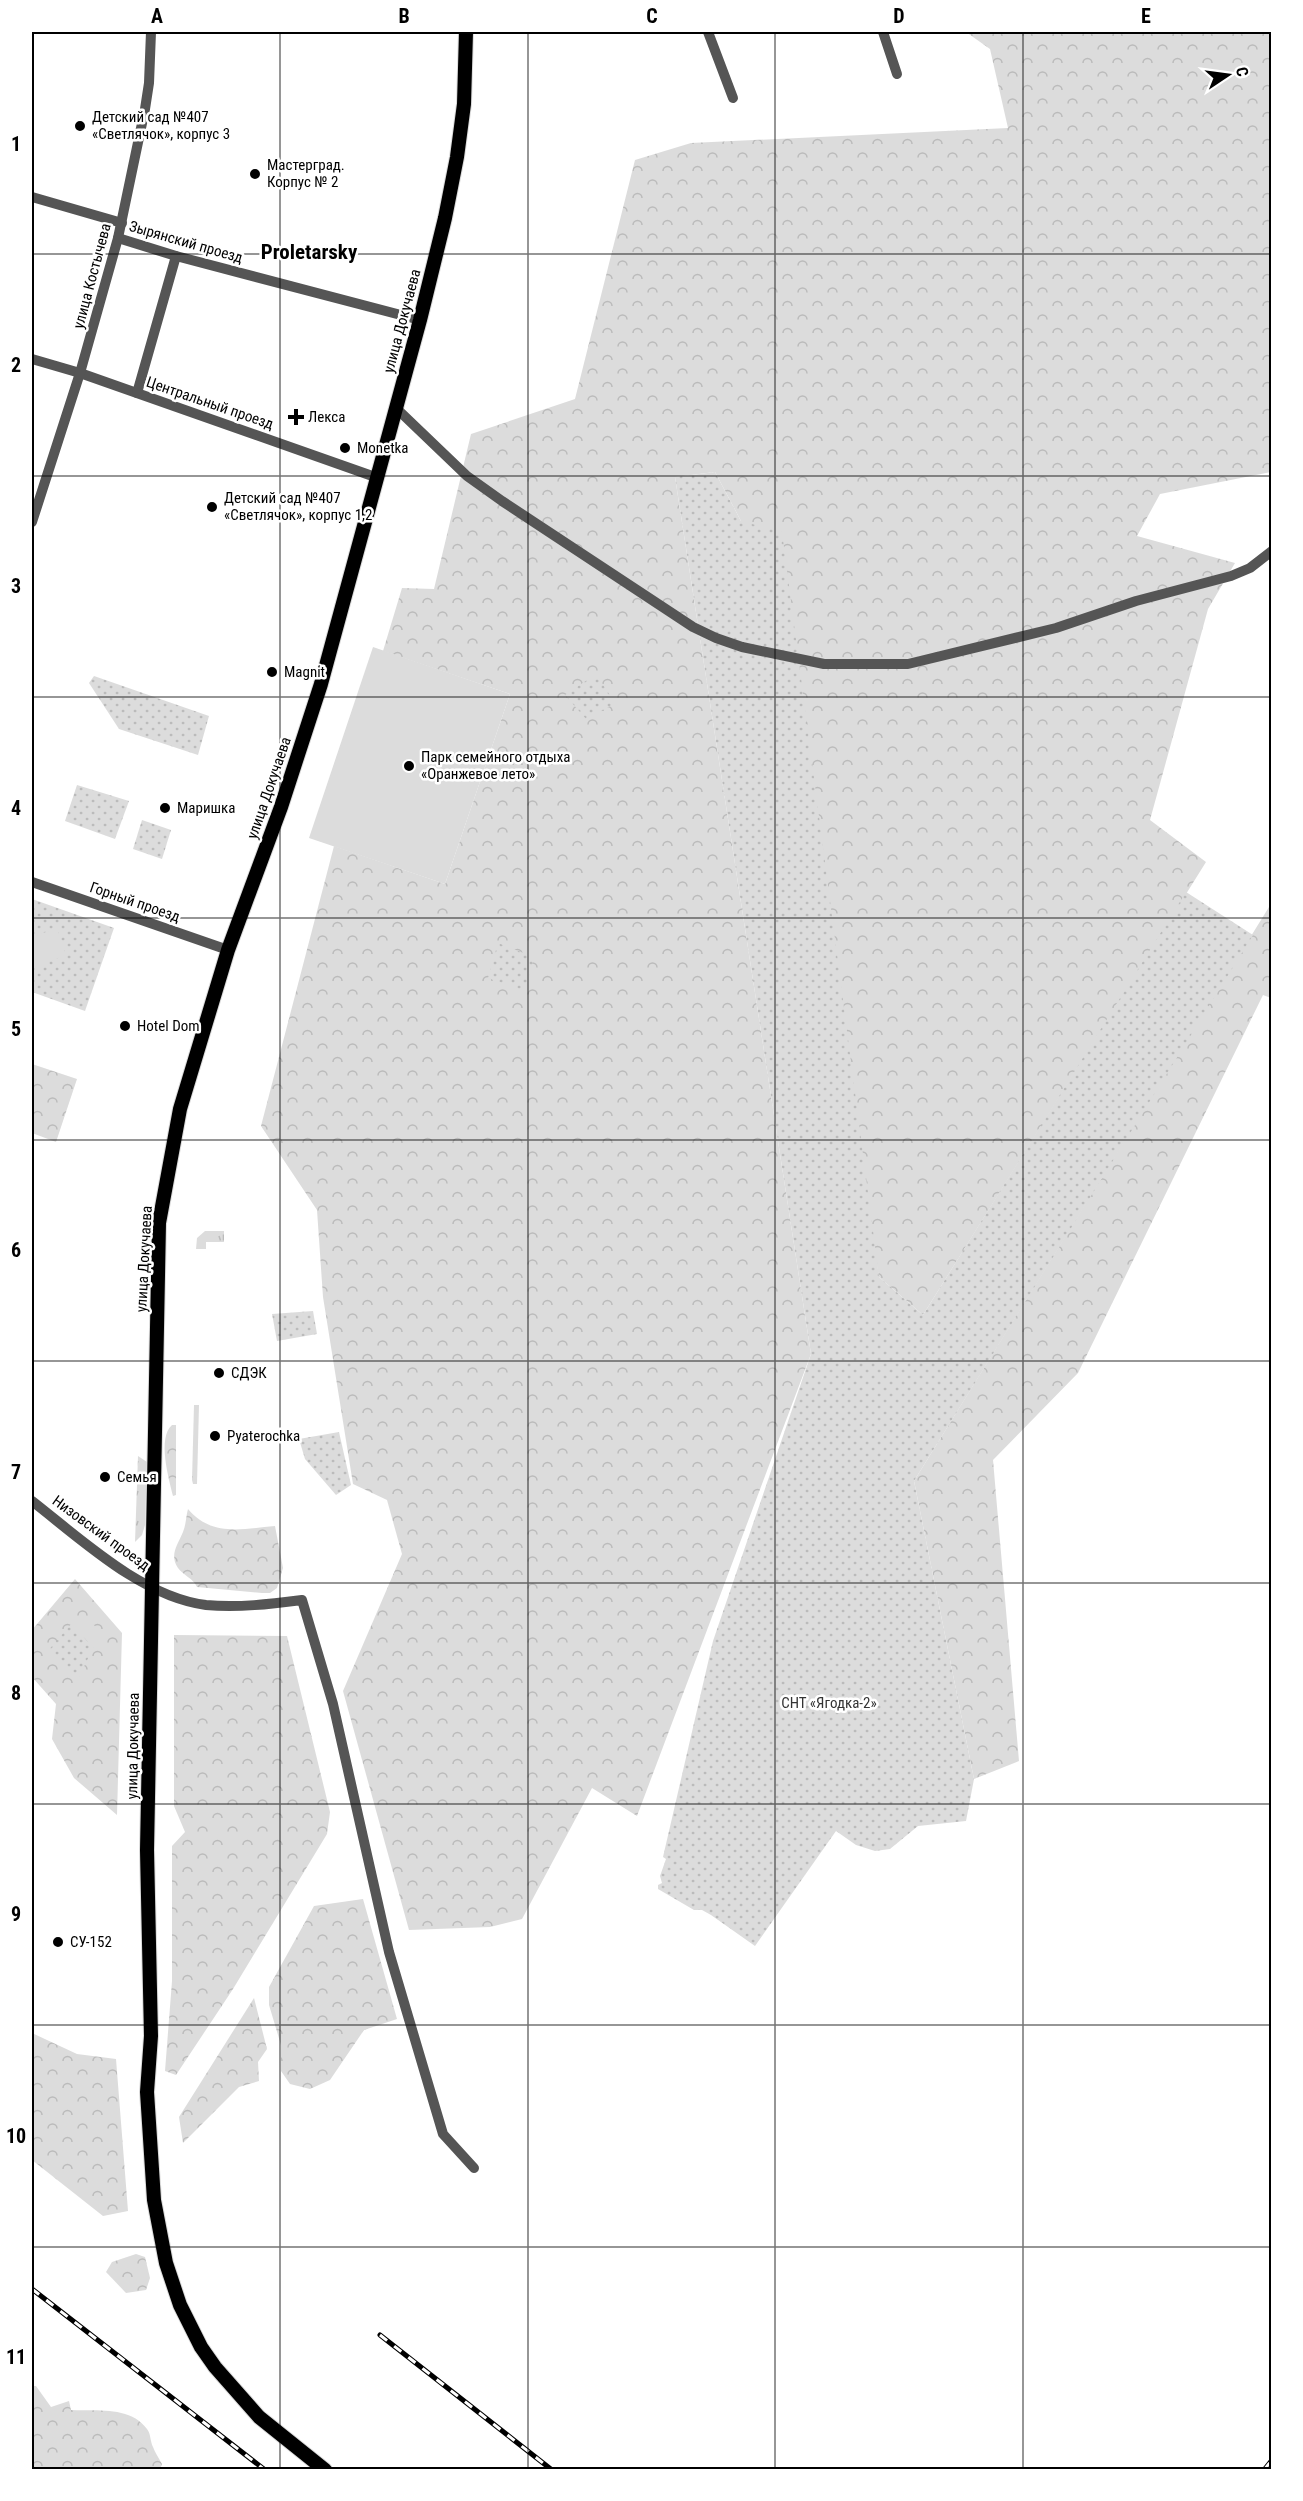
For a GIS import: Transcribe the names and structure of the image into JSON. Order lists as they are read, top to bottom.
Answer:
{
  "streets": {
    "main road": ["улица Докучаева"],
    "street": [
      "Зырянский проезд",
      "улица Костычева",
      "Центральный проезд",
      "Горный проезд",
      "Низовский проезд"
    ]
  },
  "crossings": [
    ["Зырянский проезд", "улица Костычева"],
    ["Зырянский проезд", "улица Докучаева"],
    ["улица Костычева", "Центральный проезд"],
    ["улица Докучаева", "Центральный проезд"],
    ["улица Докучаева", "Горный проезд"],
    ["улица Докучаева", "Низовский проезд"]
  ],
  "districts": ["Proletarsky"],
  "parks": ["СНТ «Ягодка-2»"],
  "places": {
    "other": [
      "Детский сад №407 «Светлячок», корпус 3",
      "Мастерград. Корпус № 2",
      "Monetka",
      "Детский сад №407 «Светлячок», корпус 1,2",
      "Magnit",
      "Парк семейного отдыха «Оранжевое лето»",
      "Маришка",
      "Hotel Dom",
      "СДЭК",
      "Pyaterochka",
      "Семья",
      "СУ-152"
    ],
    "health": ["Лекса"]
  },
  "north": "right",
  "grid": {
    "columns": [
      "A",
      "B",
      "C",
      "D",
      "E"
    ],
    "rows": [
      "1",
      "2",
      "3",
      "4",
      "5",
      "6",
      "7",
      "8",
      "9",
      "10",
      "11"
    ]
  }
}
